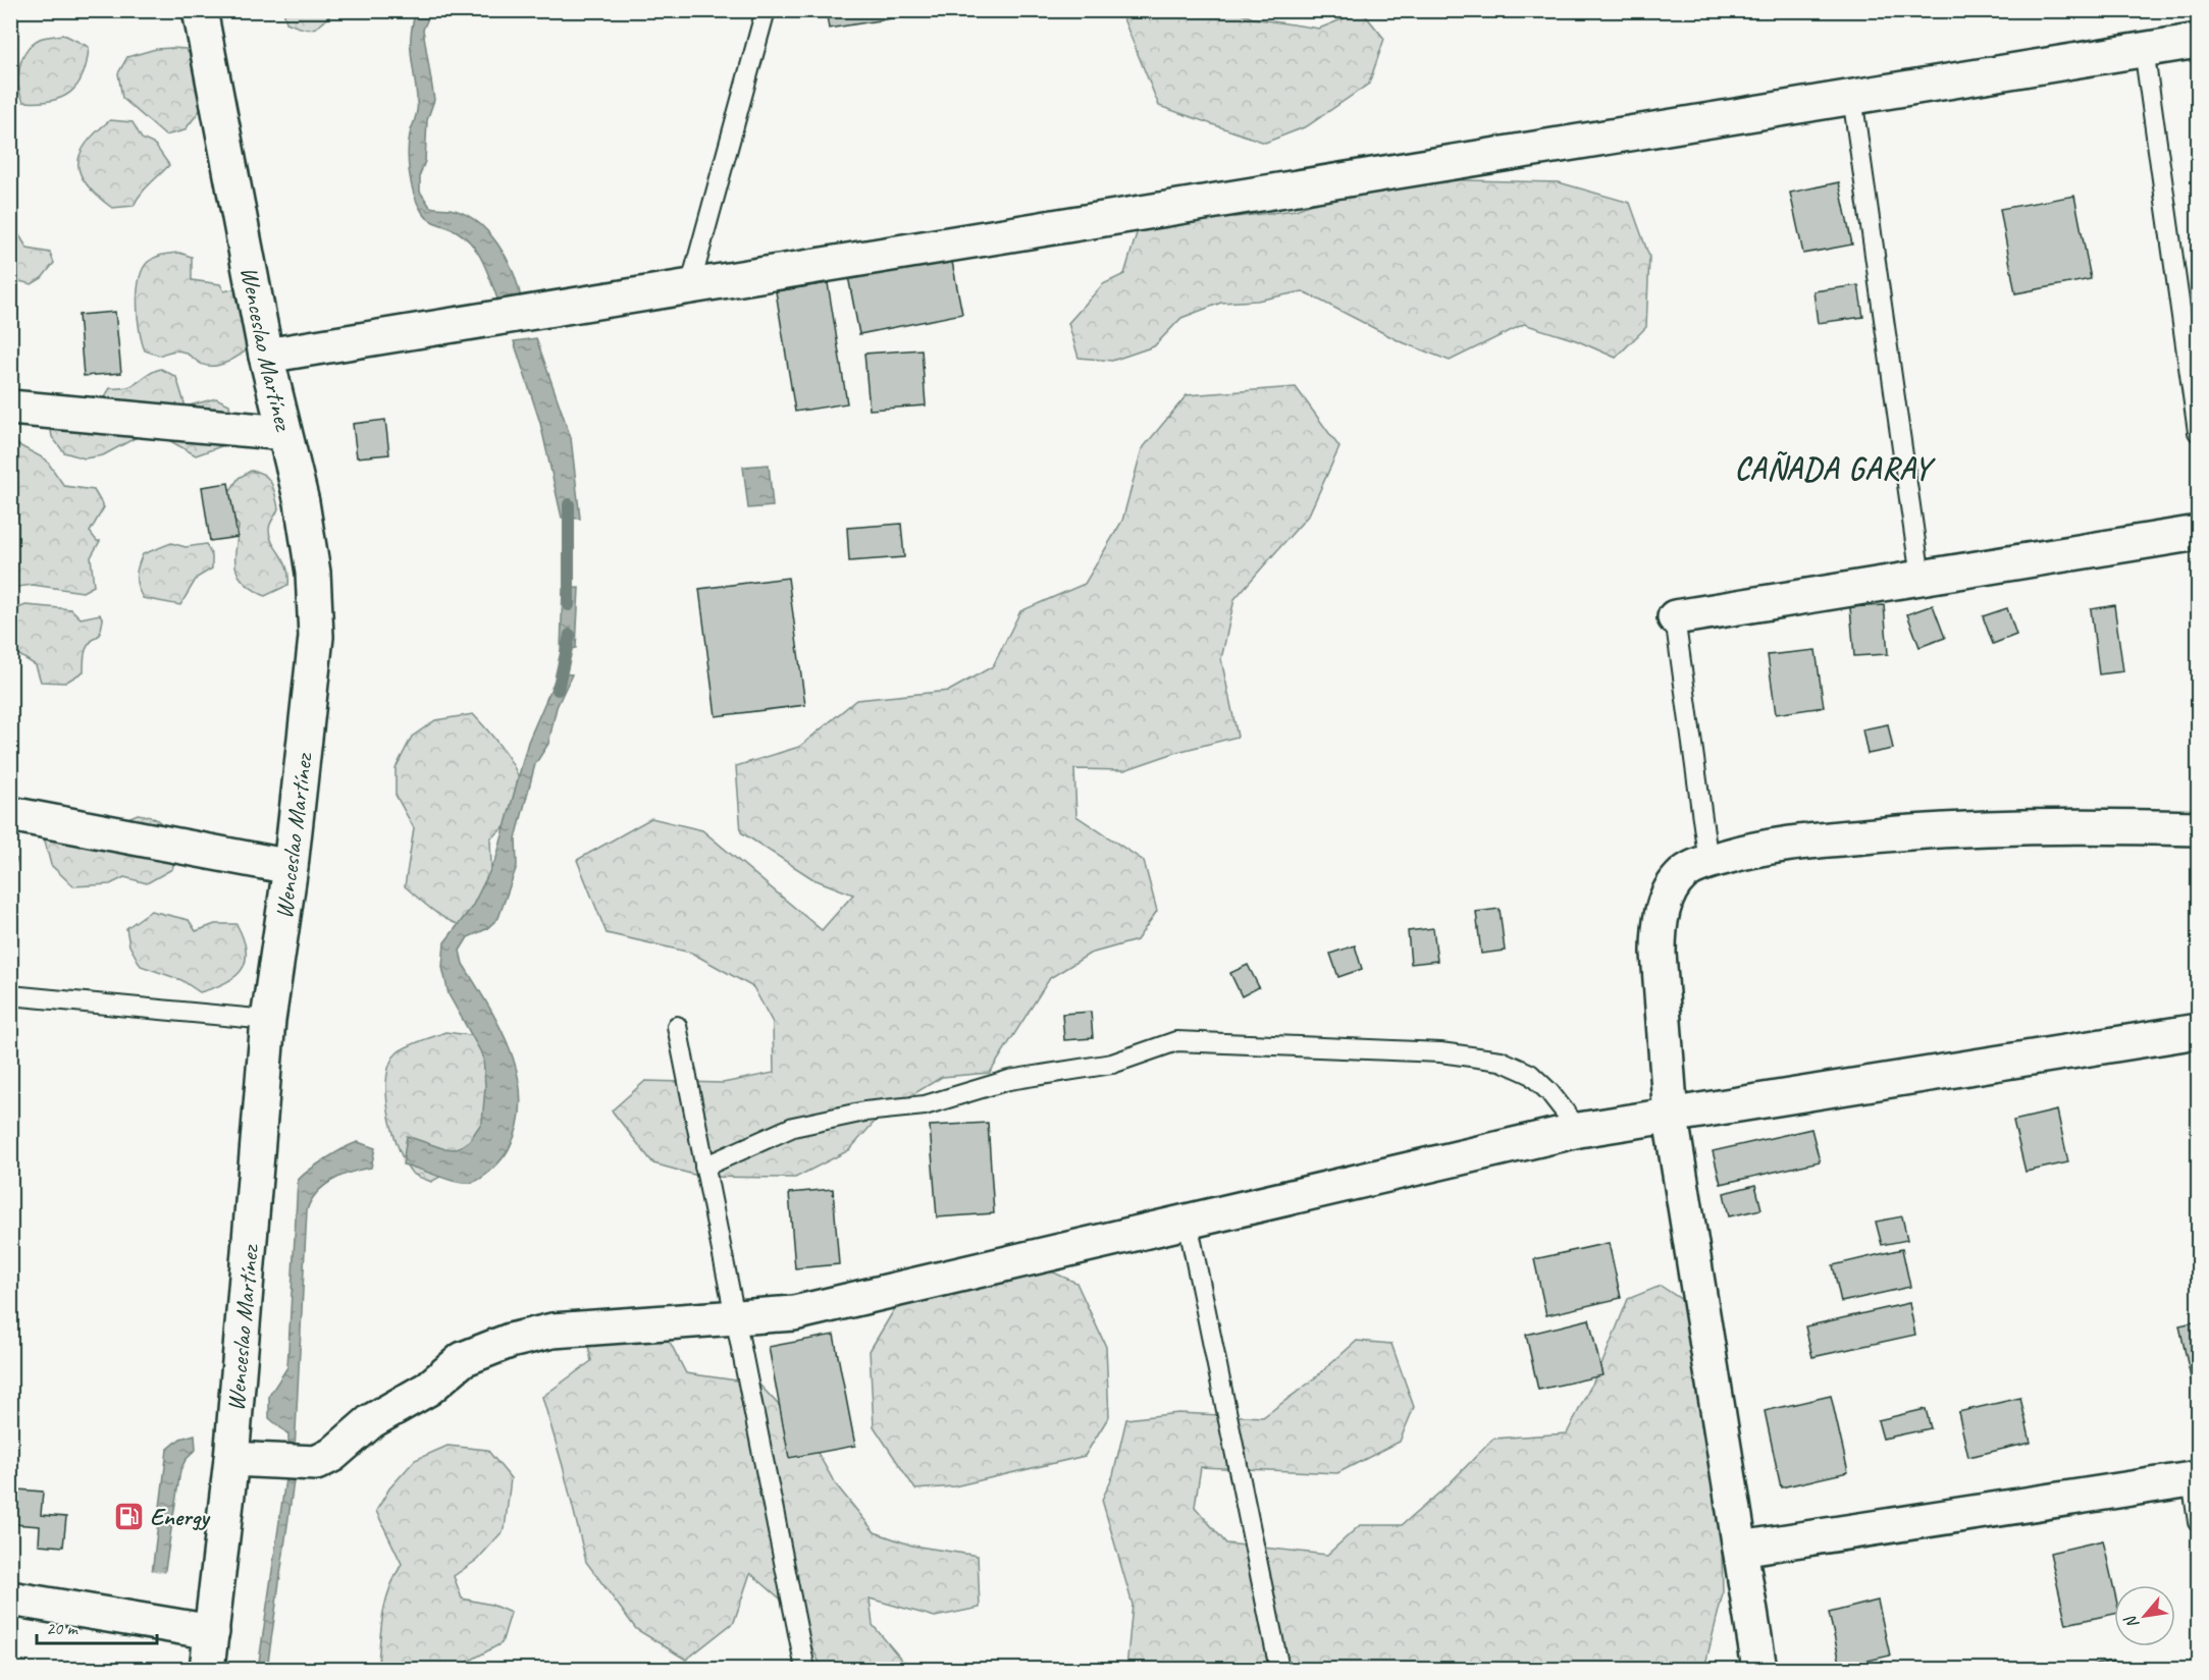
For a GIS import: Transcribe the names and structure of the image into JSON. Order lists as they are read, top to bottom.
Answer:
{
  "streets": {
    "street": ["Wenceslao Martínez"]
  },
  "districts": ["CAÑADA GARAY"],
  "places": {
    "fuel station": ["Energy"]
  },
  "scale_bar": "20 m",
  "north": "bottom left"
}
